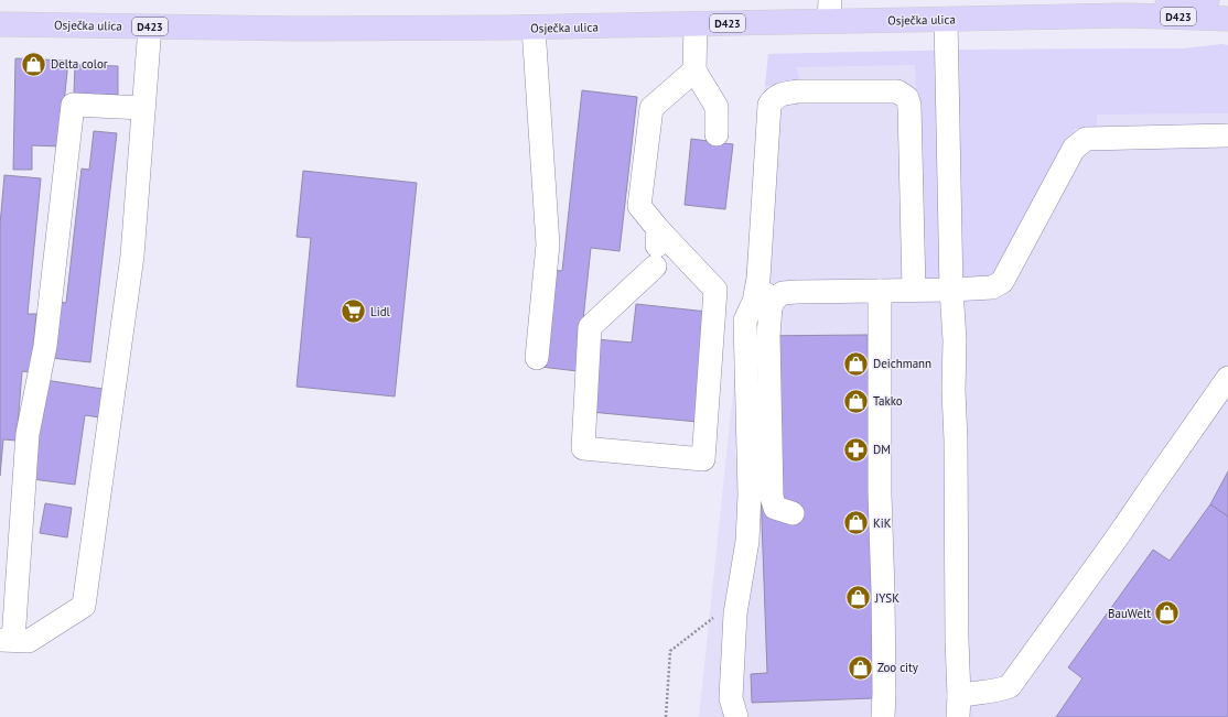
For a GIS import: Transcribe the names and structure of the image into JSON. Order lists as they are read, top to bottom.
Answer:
{
  "streets": {
    "main road": ["D423", "Osječka ulica"]
  },
  "places": {
    "shop": [
      "Delta color",
      "Deichmann",
      "Takko",
      "KiK",
      "JYSK",
      "BauWelt",
      "Zoo city"
    ],
    "supermarket": ["Lidl"],
    "pharmacy": ["DM"]
  }
}
